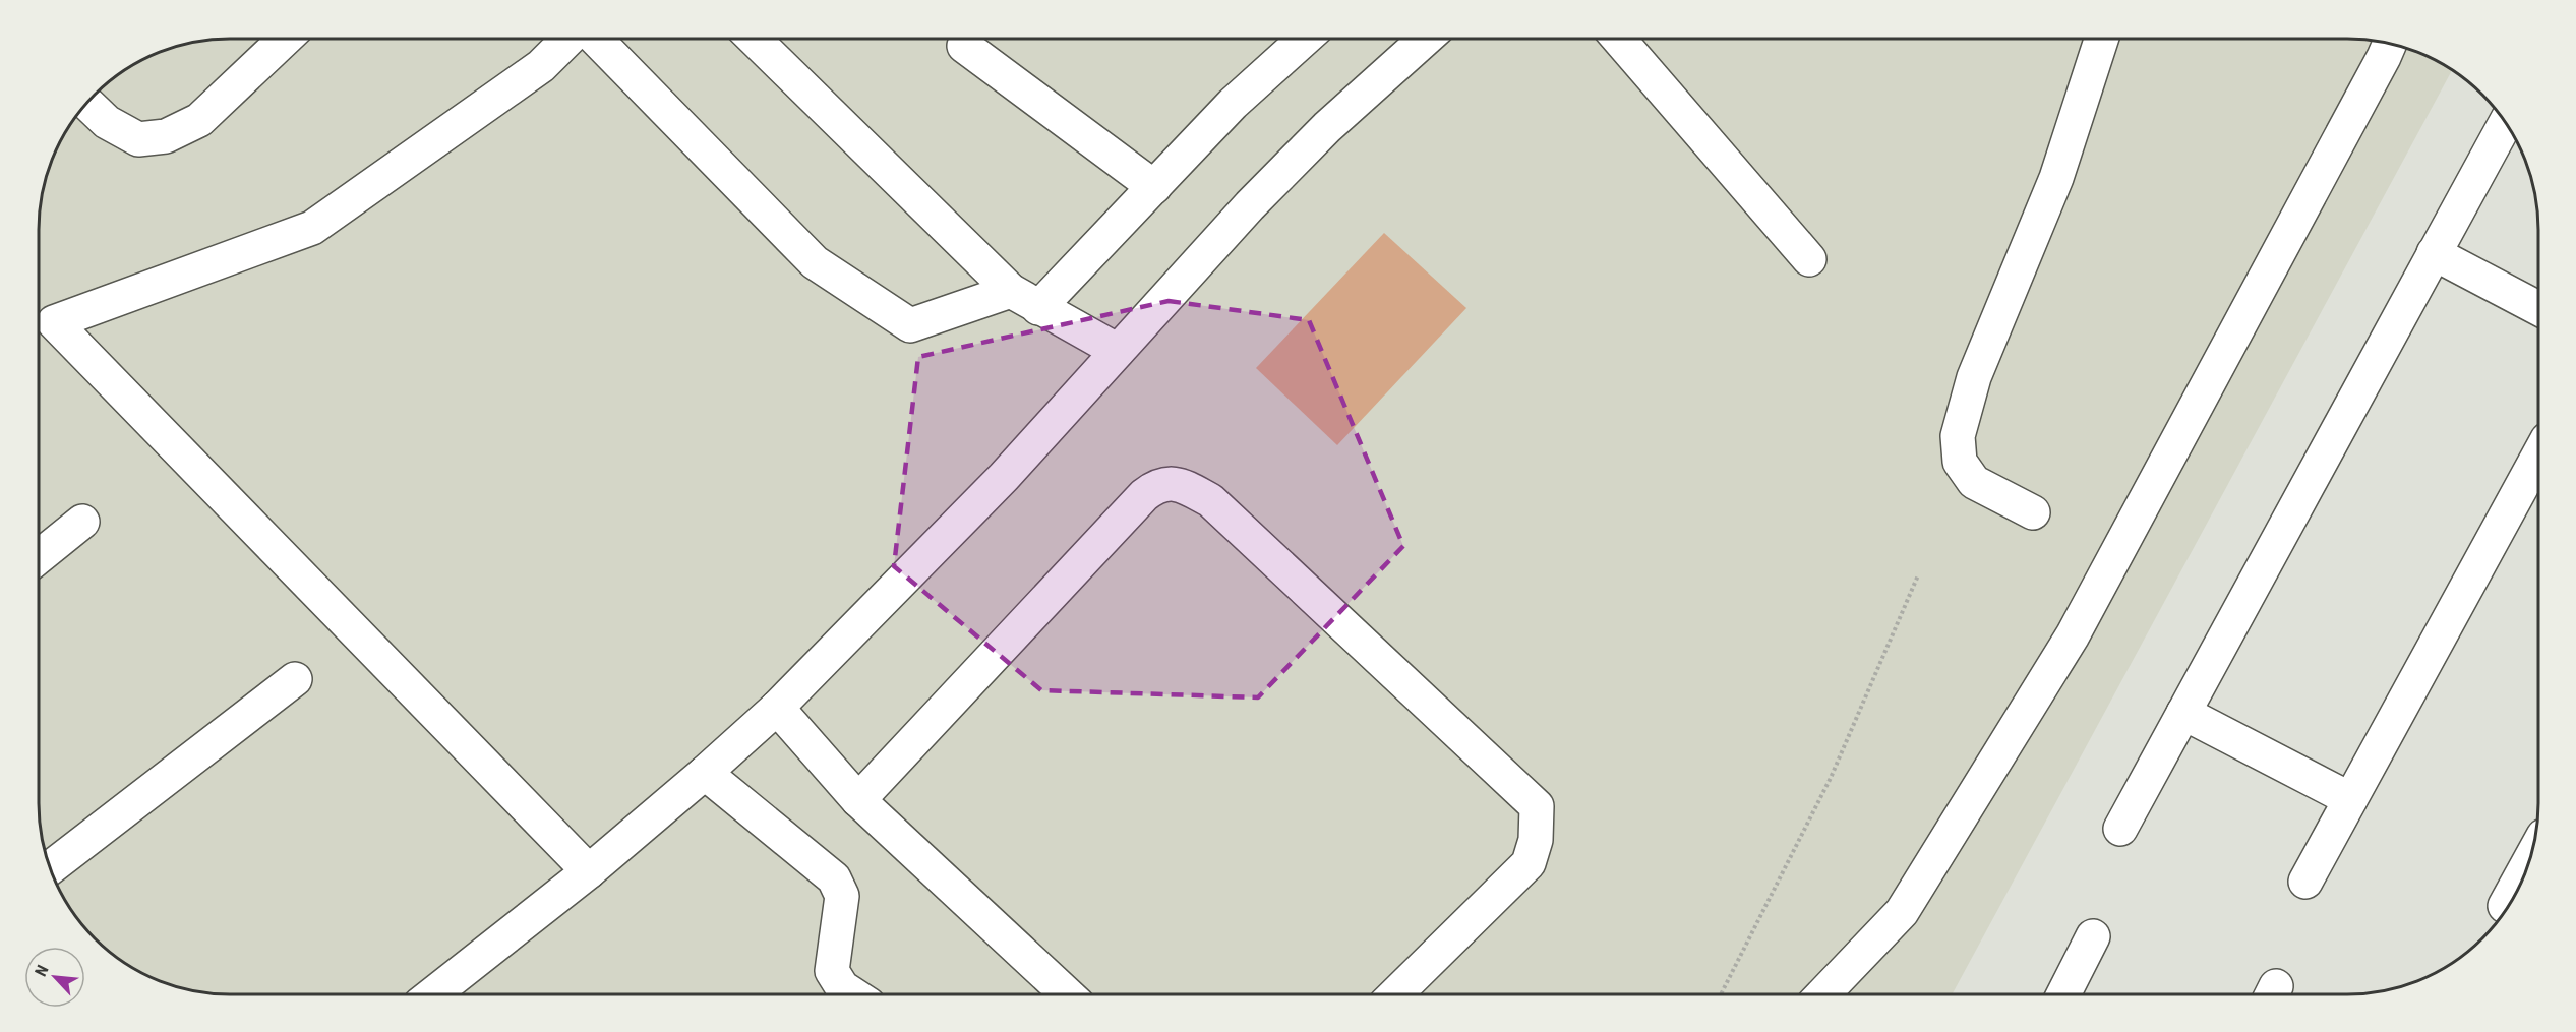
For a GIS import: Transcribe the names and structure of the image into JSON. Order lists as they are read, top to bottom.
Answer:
{
  "north": "top left"
}
